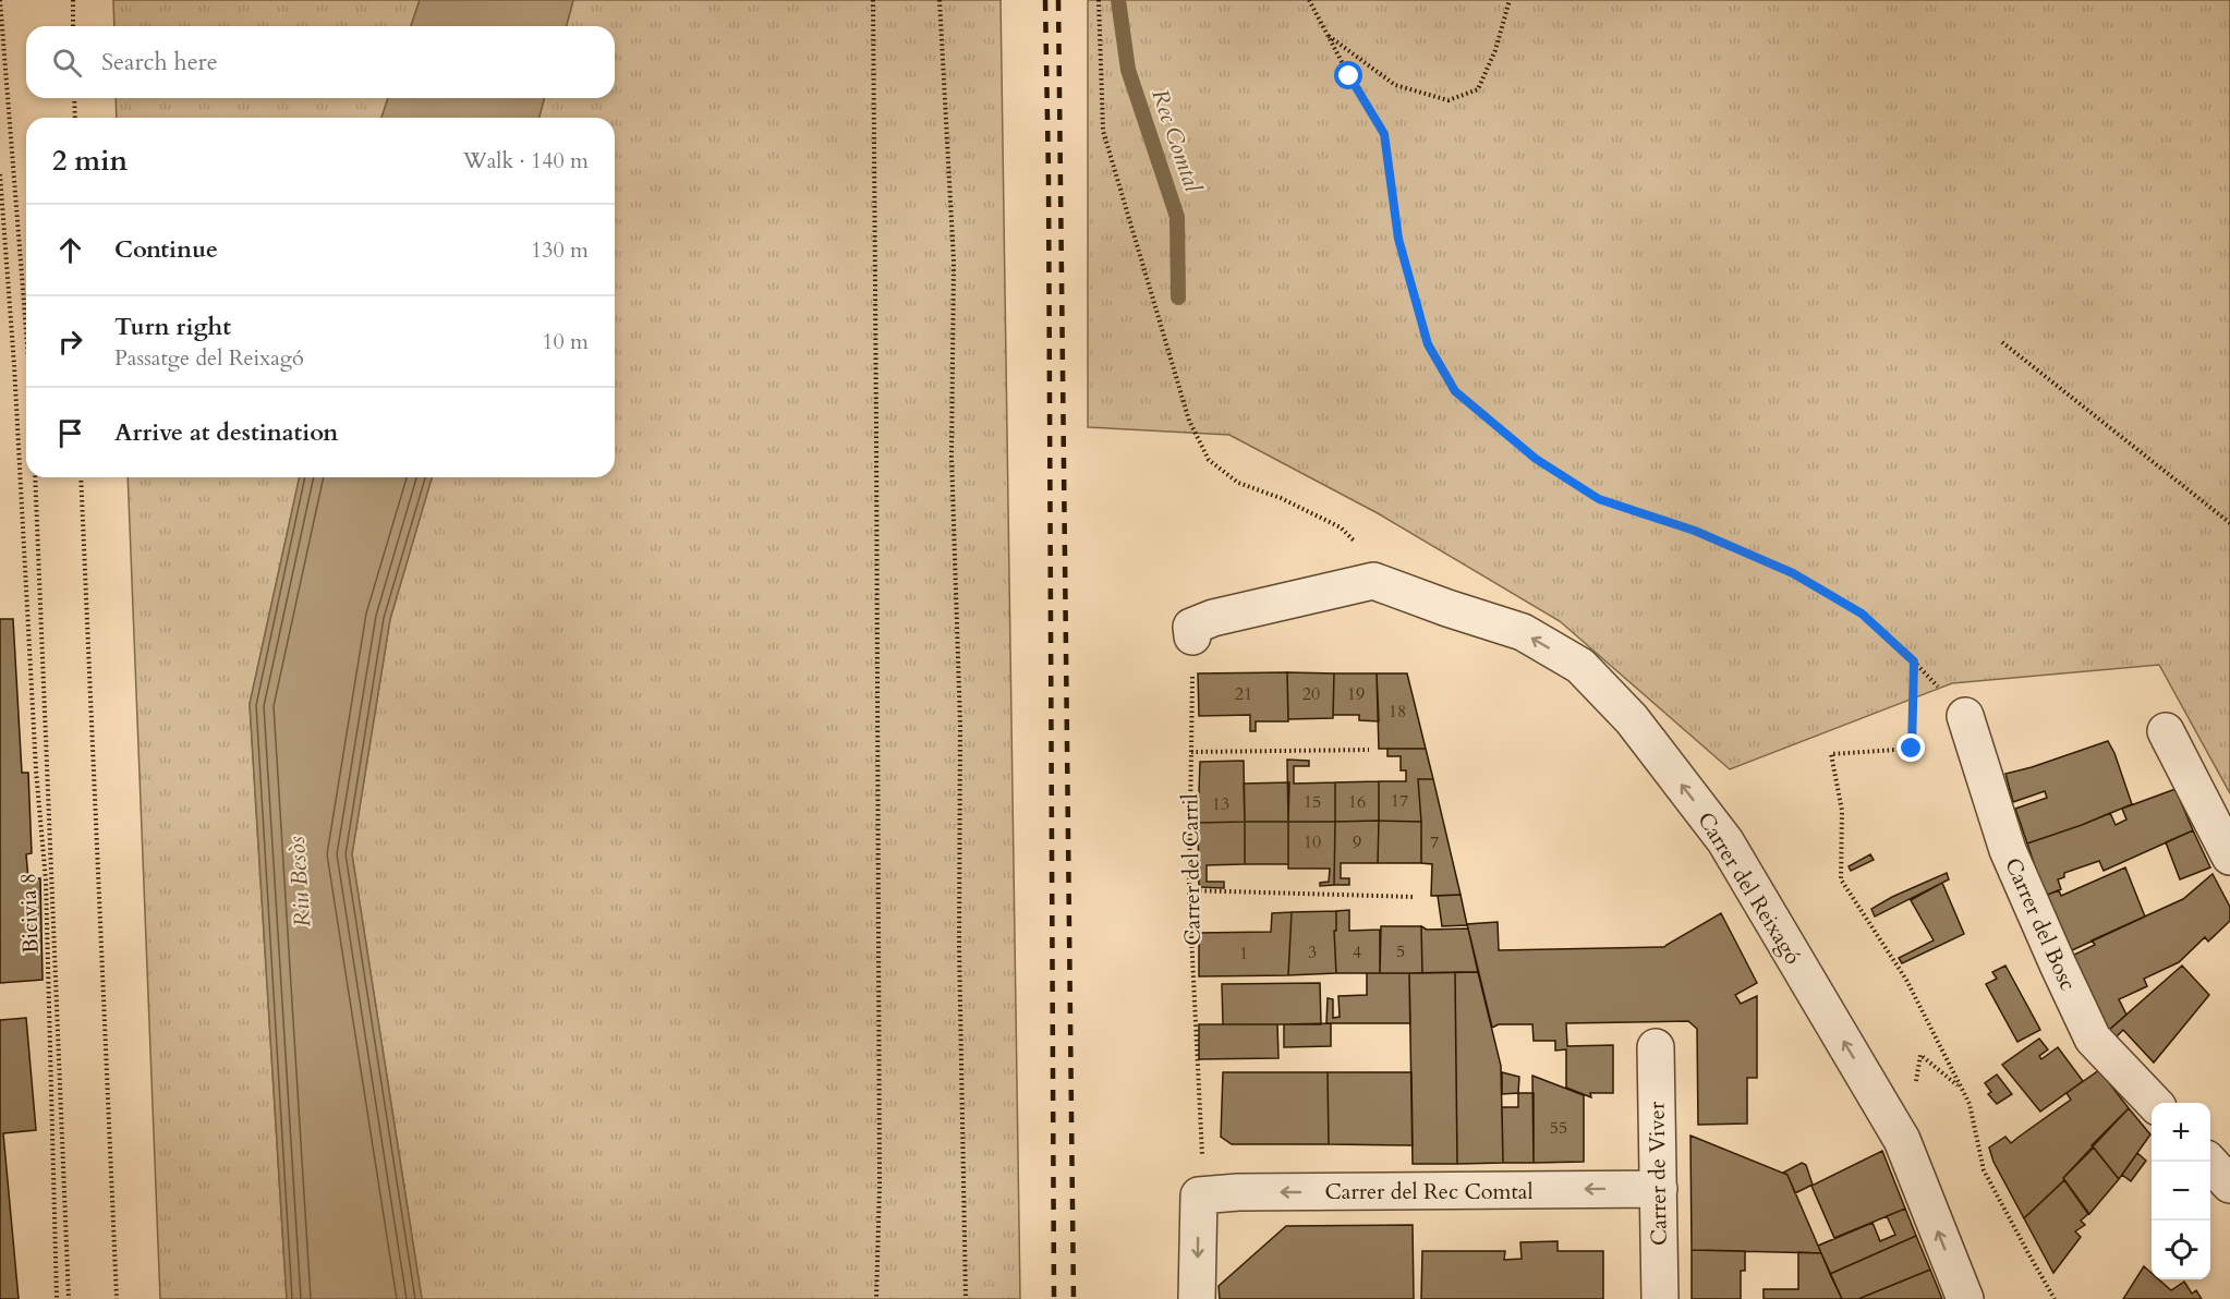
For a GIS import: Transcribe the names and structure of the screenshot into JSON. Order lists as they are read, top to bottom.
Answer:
{
  "streets": {
    "street": [
      "Carrer del Reixagó",
      "Carrer del Bosc",
      "Carrer de Viver",
      "Carrer del Rec Comtal"
    ],
    "path": ["Carrer del Carril", "Bicivia 8"]
  },
  "crossings": [
    ["Carrer del Carril", "Carrer del Reixagó"],
    ["Carrer del Carril", "Carrer del Rec Comtal"],
    ["Carrer de Viver", "Carrer del Rec Comtal"]
  ],
  "one_way": ["Carrer del Reixagó", "Carrer del Rec Comtal"],
  "water": ["Rec Comtal", "Riu Besòs"],
  "house_numbers": [
    "21",
    "20",
    "19",
    "18",
    "17",
    "15",
    "16",
    "13",
    "10",
    "9",
    "7",
    "5",
    "3",
    "4",
    "1",
    "55"
  ],
  "page": {
    "search": "Search here",
    "heading": ["2 min", "Walk · 140 m"],
    "list": [
      ["Continue", "130 m"],
      ["Turn right", "Passatge del Reixagó", "10 m"],
      "Arrive at destination"
    ],
    "map_buttons": ["+", "−"]
  }
}
